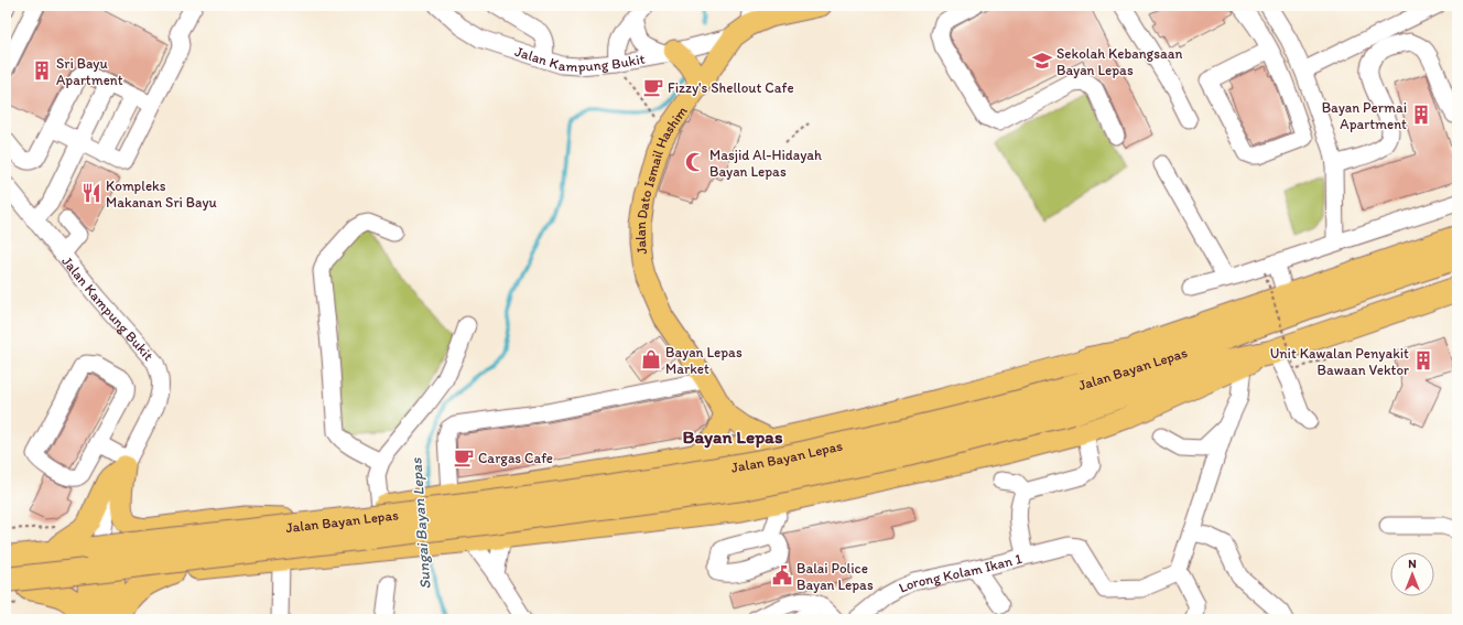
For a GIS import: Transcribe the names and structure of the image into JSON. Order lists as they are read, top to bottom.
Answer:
{
  "streets": {
    "highway": ["Jalan Bayan Lepas"],
    "main road": ["Jalan Dato Ismail Hashim"],
    "street": ["Jalan Kampung Bukit", "Lorong Kolam Ikan 1"]
  },
  "crossings": [
    ["Jalan Kampung Bukit", "Jalan Dato Ismail Hashim"],
    ["Jalan Kampung Bukit", "Jalan Bayan Lepas"],
    ["Jalan Dato Ismail Hashim", "Jalan Bayan Lepas"]
  ],
  "districts": ["Bayan Lepas"],
  "water": ["Sungai Bayan Lepas"],
  "places": {
    "school or university": ["Sekolah Kebangsaan Bayan Lepas"],
    "building": ["Sri Bayu Apartment", "Bayan Permai Apartment", "Unit Kawalan Penyakit Bawaan Vektor"],
    "cafe": ["Fizzy's Shellout Cafe", "Cargas Cafe"],
    "mosque": ["Masjid Al-Hidayah Bayan Lepas"],
    "restaurant": ["Kompleks Makanan Sri Bayu"],
    "shop": ["Bayan Lepas Market"],
    "public building": ["Balai Police Bayan Lepas"]
  },
  "north": "top"
}
